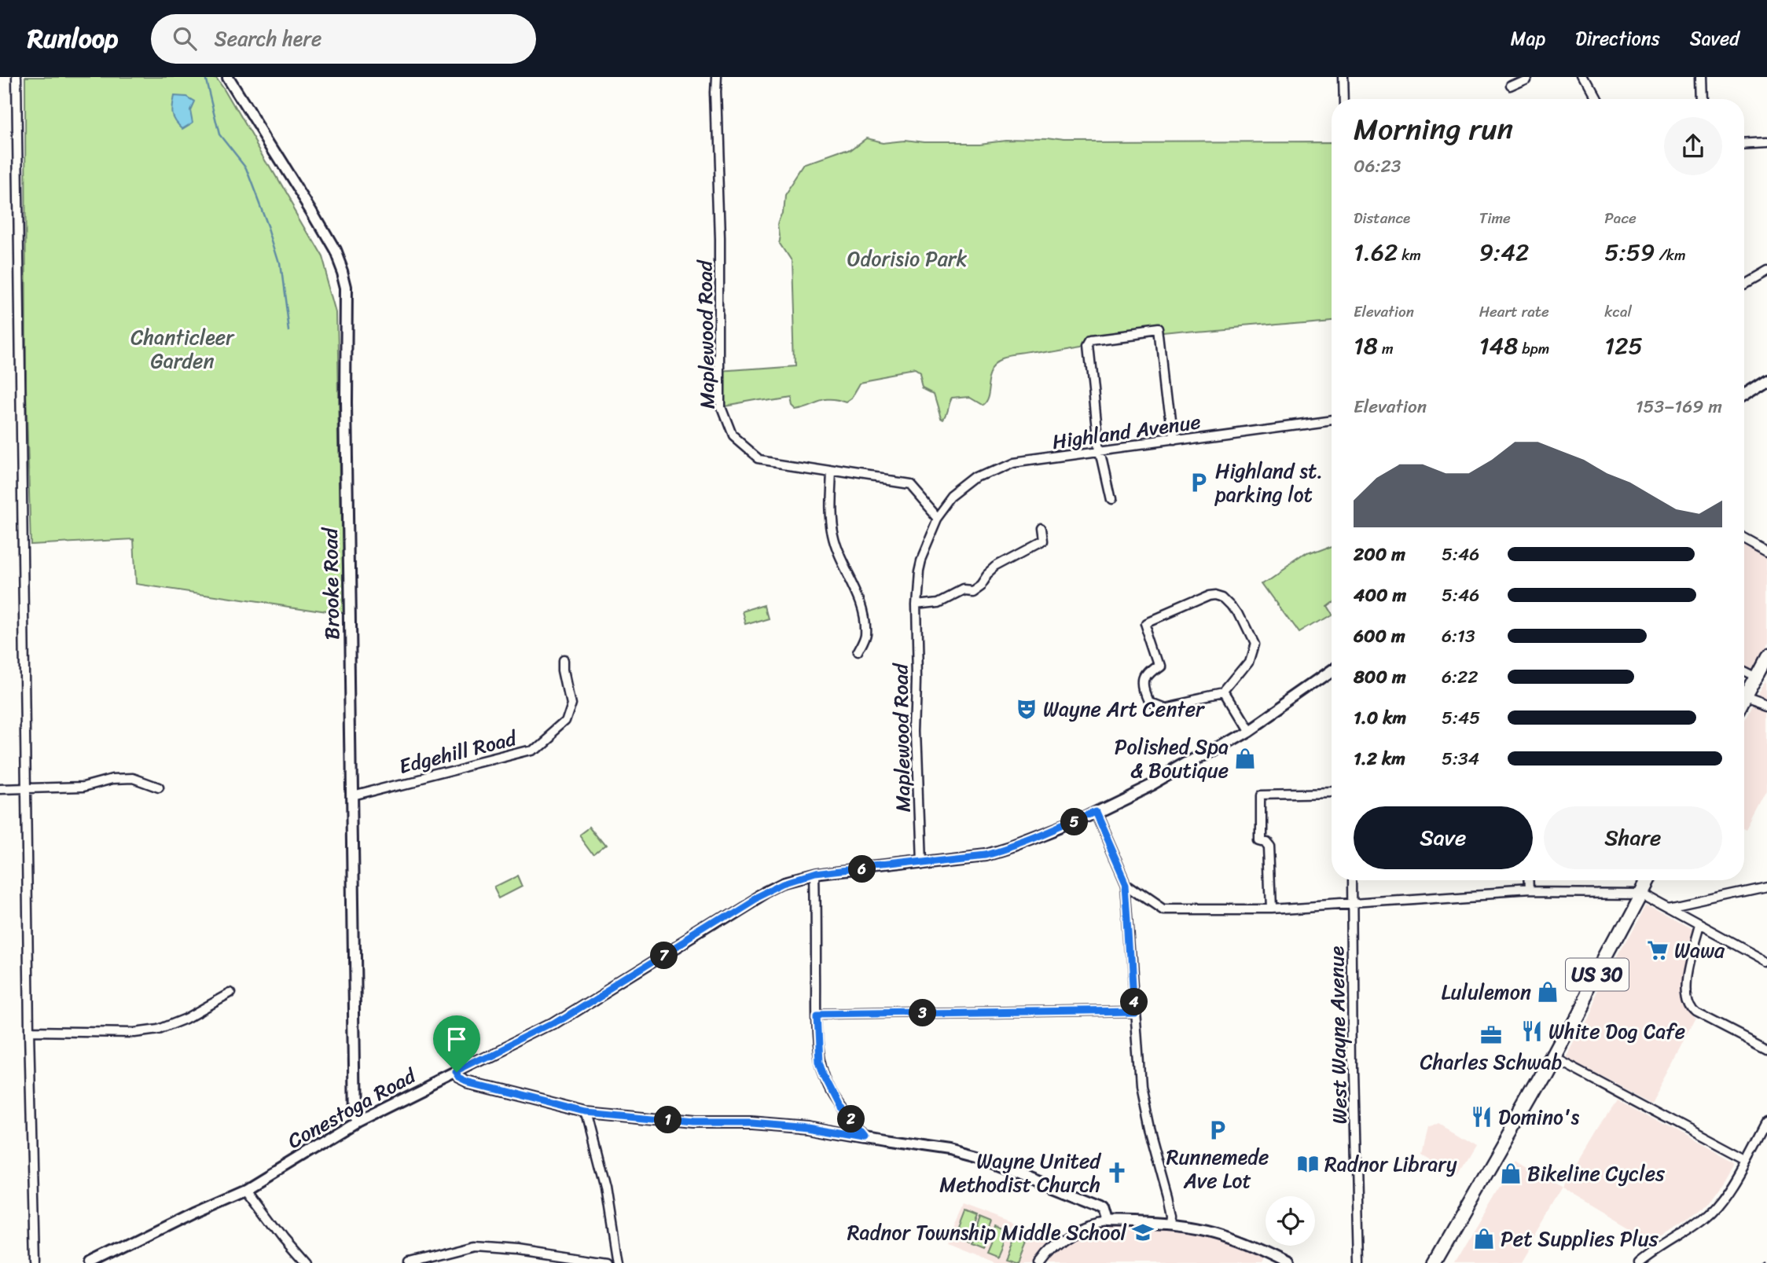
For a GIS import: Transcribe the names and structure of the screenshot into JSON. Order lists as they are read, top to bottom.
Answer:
{
  "streets": {
    "highway": ["US 30"],
    "main road": ["Brooke Road", "Conestoga Road"],
    "street": [
      "Maplewood Road",
      "Highland Avenue",
      "Edgehill Road",
      "West Wayne Avenue"
    ]
  },
  "crossings": [
    ["Maplewood Road", "Highland Avenue"],
    ["Maplewood Road", "Conestoga Road"],
    ["Brooke Road", "Edgehill Road"],
    ["Brooke Road", "Conestoga Road"]
  ],
  "parks": ["Odorisio Park", "Chanticleer Garden"],
  "places": {
    "parking": ["Highland st. parking lot", "Runnemede Ave Lot"],
    "theatre": ["Wayne Art Center"],
    "shop": [
      "Polished Spa & Boutique",
      "Lululemon",
      "Bikeline Cycles",
      "Pet Supplies Plus"
    ],
    "supermarket": ["Wawa"],
    "restaurant": ["White Dog Cafe", "Domino's"],
    "office": ["Charles Schwab"],
    "library": ["Radnor Library"],
    "church": ["Wayne United Methodist Church"],
    "school or university": ["Radnor Township Middle School"]
  },
  "page": {
    "header": "Runloop",
    "search": "Search here",
    "nav": ["Map", "Directions", "Saved"],
    "heading": ["Morning run", "06:23"],
    "stats": [
      ["Distance", "1.62 km"],
      ["Time", "9:42"],
      ["Pace", "5:59 /km"],
      ["Elevation", "18 m"],
      ["Heart rate", "148 bpm"],
      ["kcal", "125"]
    ],
    "chart": ["Elevation", "153–169 m"],
    "list": [
      {
        "name": "200 m",
        "note": "5:46"
      },
      {
        "name": "400 m",
        "note": "5:46"
      },
      {
        "name": "600 m",
        "note": "6:13"
      },
      {
        "name": "800 m",
        "note": "6:22"
      },
      {
        "name": "1.0 km",
        "note": "5:45"
      },
      {
        "name": "1.2 km",
        "note": "5:34"
      }
    ],
    "buttons": ["Save", "Share"],
    "pins": [
      "5",
      "6",
      "7",
      "4",
      "3",
      "2",
      "1"
    ]
  }
}
